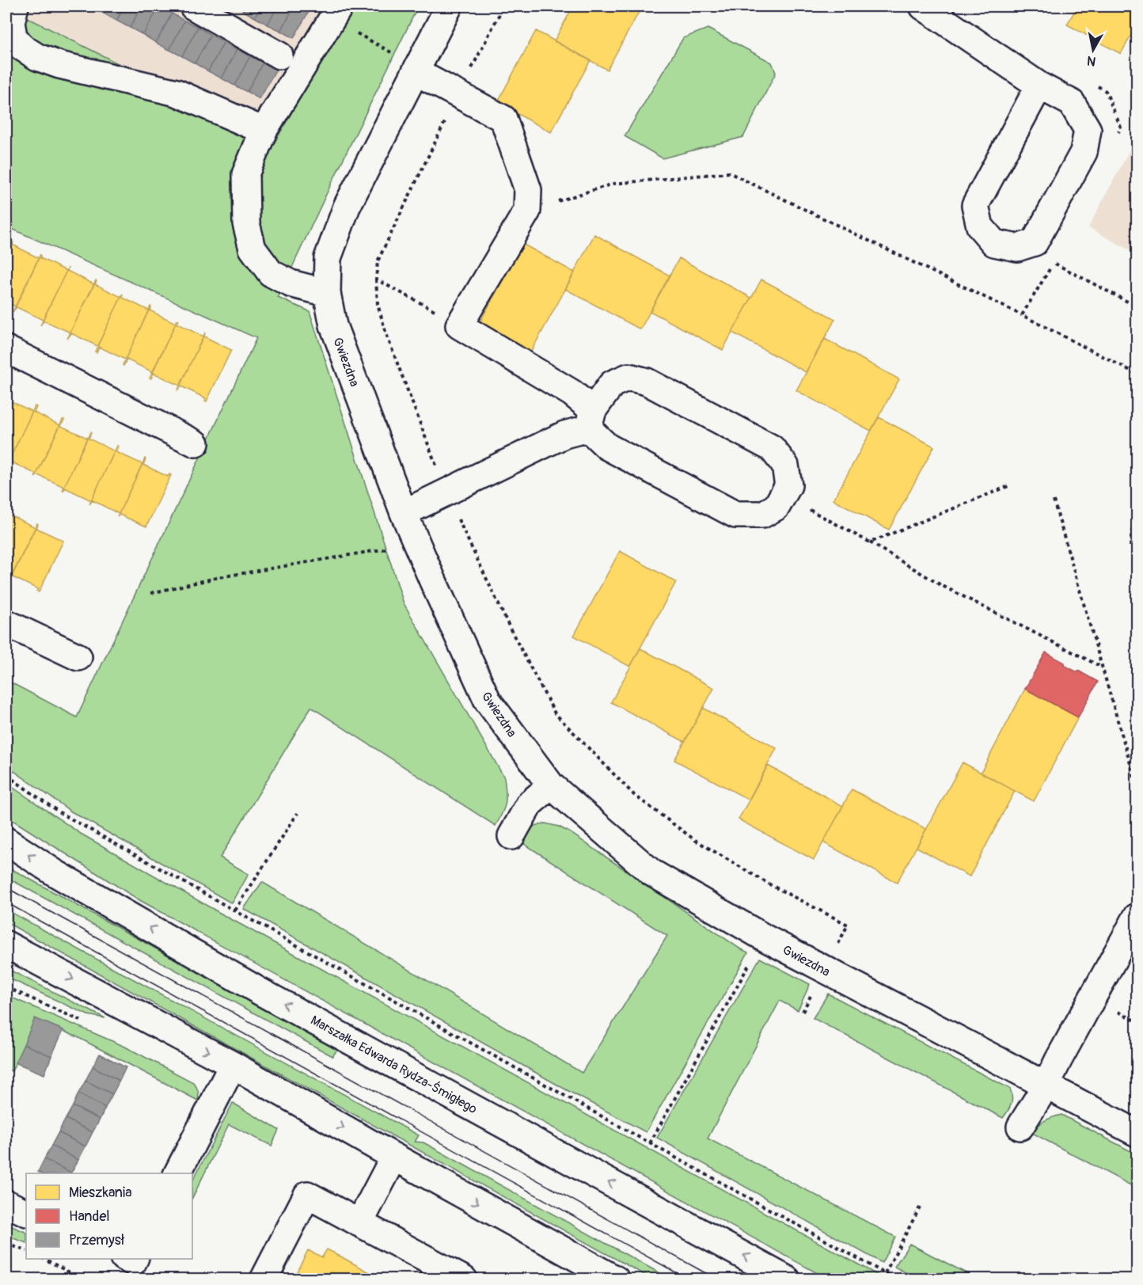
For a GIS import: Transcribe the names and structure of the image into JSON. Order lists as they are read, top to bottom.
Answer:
{
  "streets": {
    "street": ["Gwiezdna", "Marszałka Edwarda Rydza-Śmigłego"]
  },
  "legend": ["Mieszkania", "Handel", "Przemysł"],
  "north": "bottom"
}
